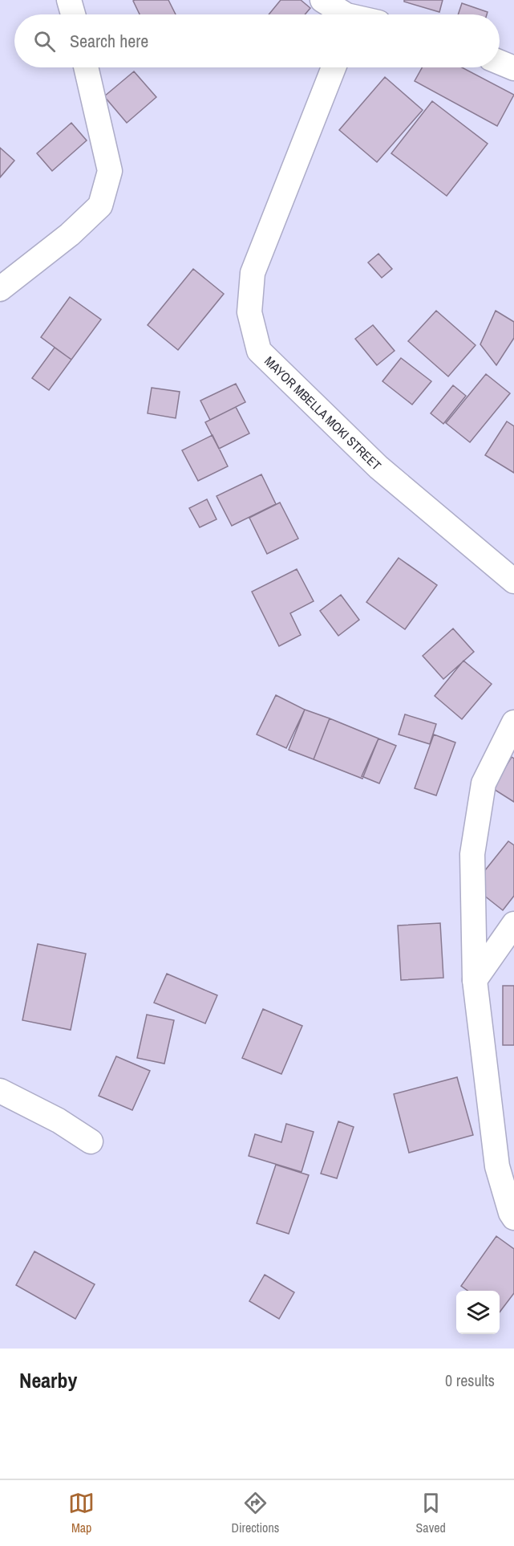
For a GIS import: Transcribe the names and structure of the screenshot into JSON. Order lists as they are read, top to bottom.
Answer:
{
  "streets": {
    "street": ["MAYOR MBELLA MOKI STREET"]
  },
  "page": {
    "search": "Search here",
    "heading": ["Nearby", "0 results"],
    "nav": ["Map", "Directions", "Saved"]
  }
}
